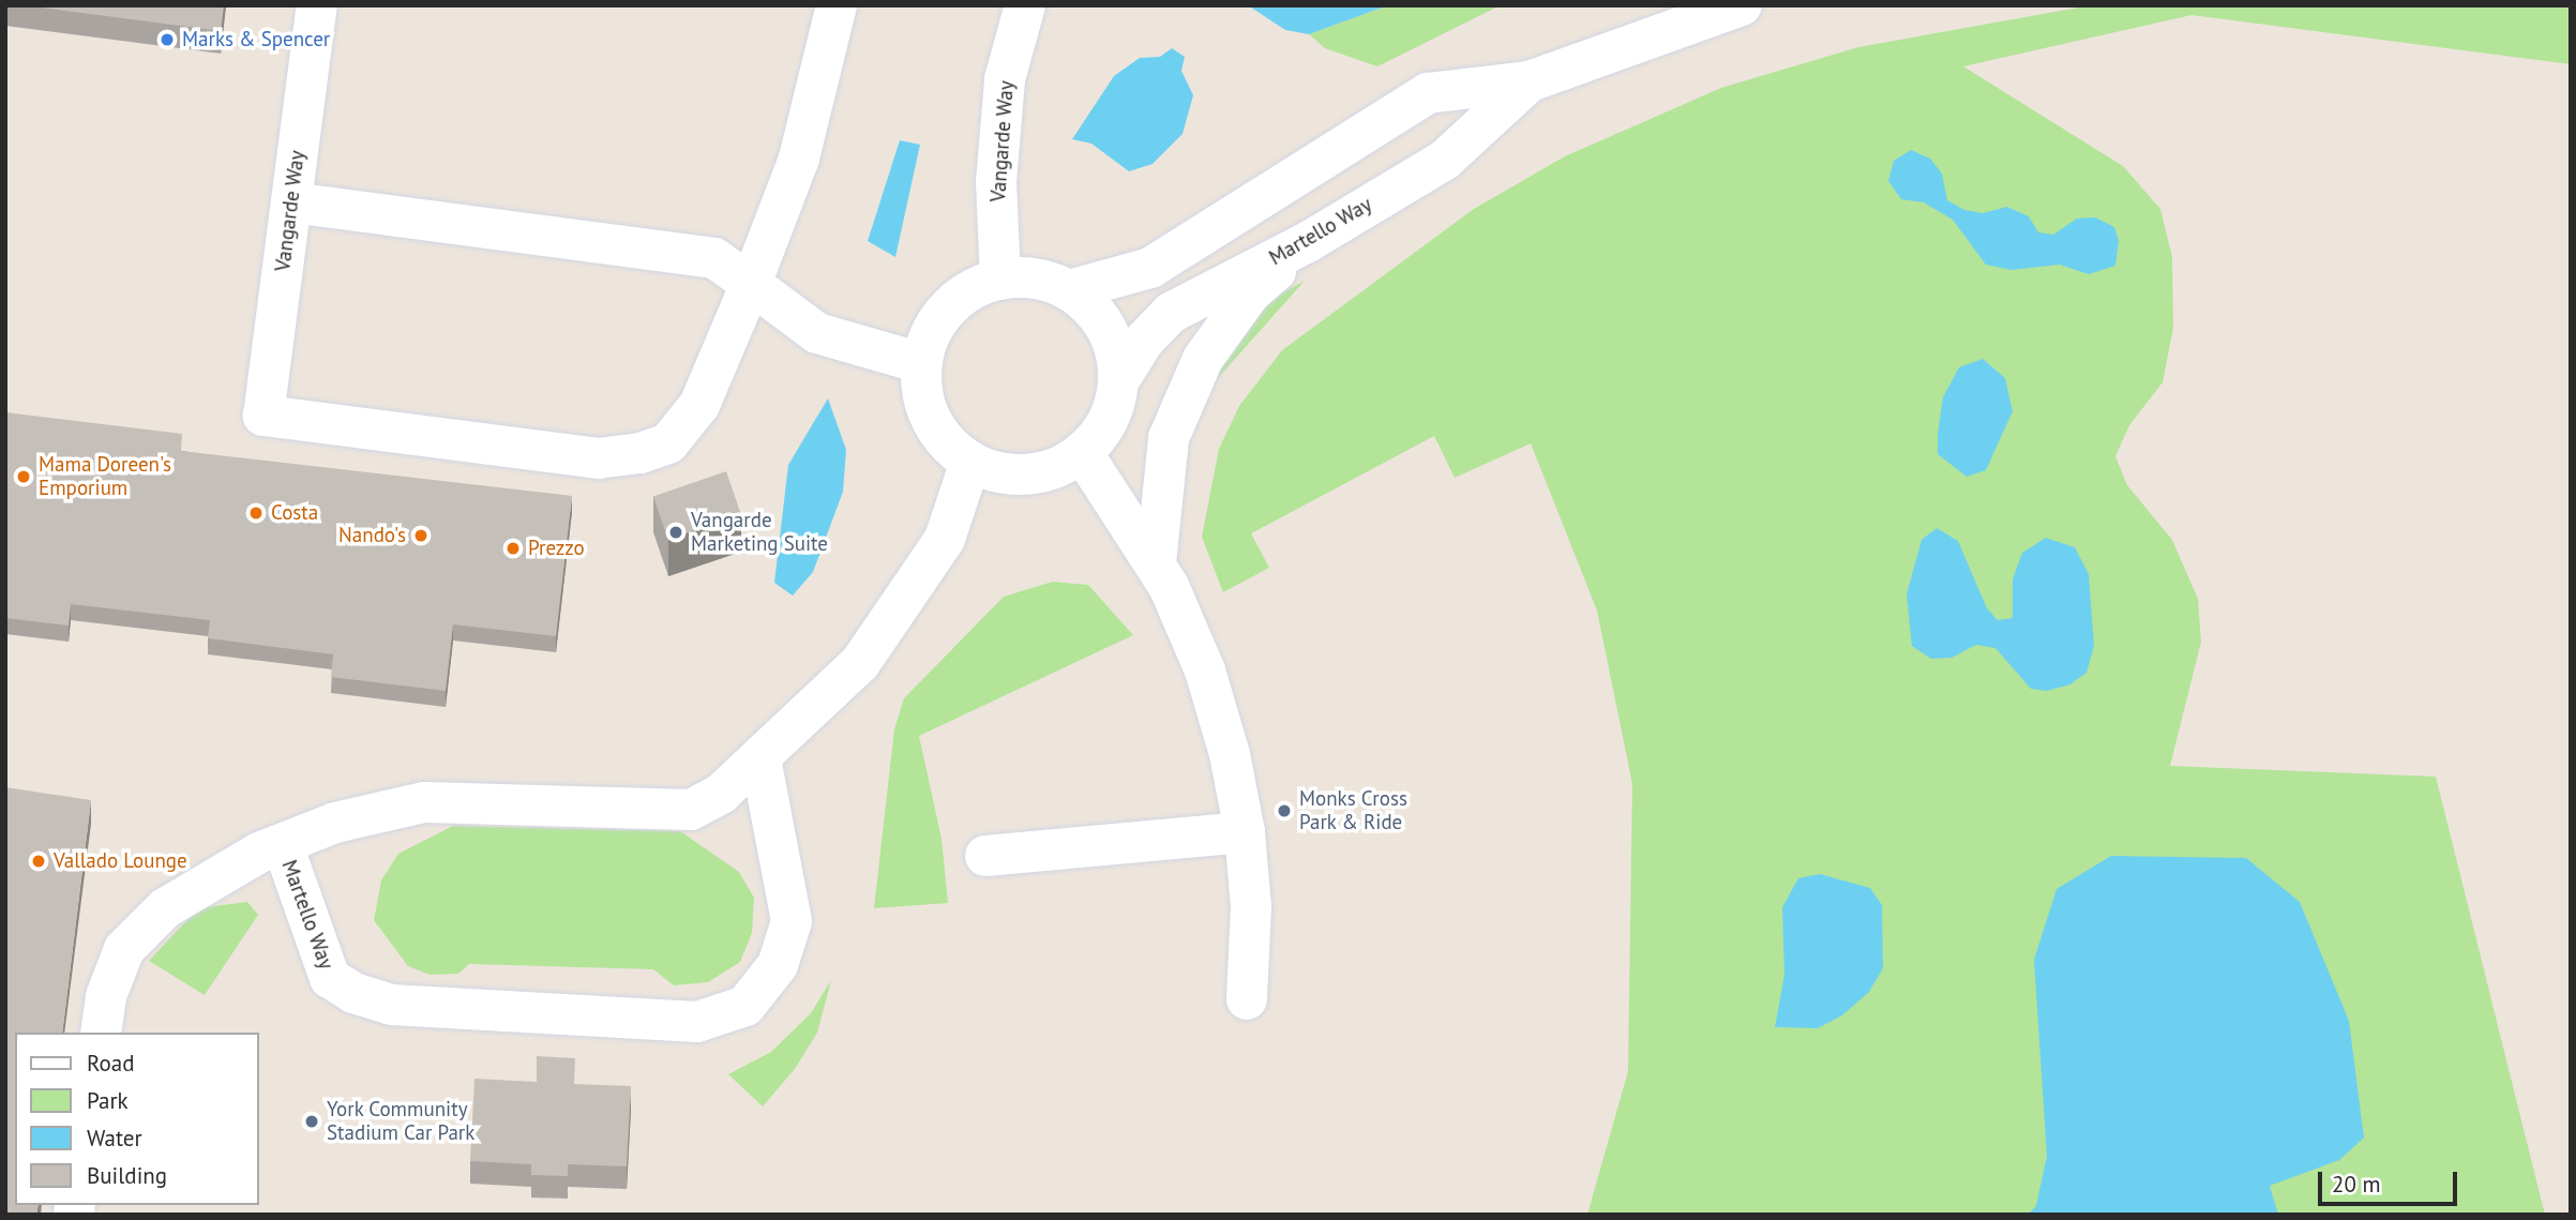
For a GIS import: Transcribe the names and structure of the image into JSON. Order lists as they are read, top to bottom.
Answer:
{
  "streets": {
    "lane": ["Vangarde Way", "Martello Way"]
  },
  "crossings": [
    ["Vangarde Way", "Martello Way"]
  ],
  "places": [
    "Marks & Spencer",
    "Mama Doreen's Emporium",
    "Costa",
    "Vangarde Marketing Suite",
    "Nando's",
    "Prezzo",
    "Monks Cross Park & Ride",
    "Vallado Lounge",
    "York Community Stadium Car Park"
  ],
  "legend": [
    "Road",
    "Park",
    "Water",
    "Building"
  ],
  "scale_bar": "20 m"
}
